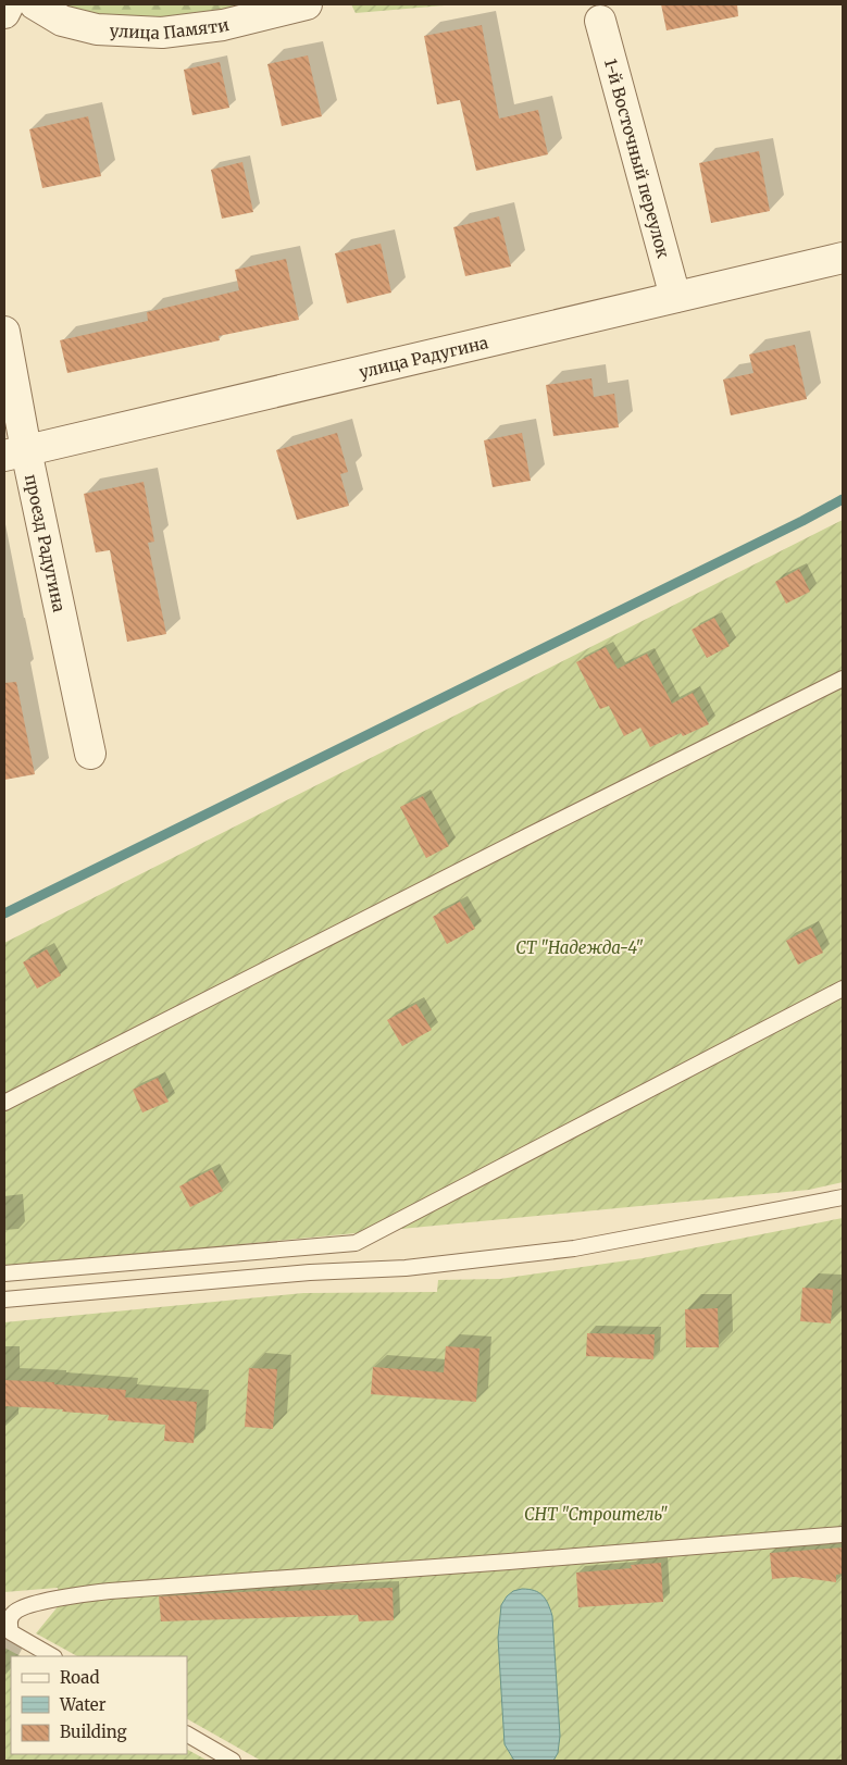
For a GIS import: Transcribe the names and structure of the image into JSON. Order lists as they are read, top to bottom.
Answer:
{
  "streets": {
    "street": [
      "улица Памяти",
      "1-й Восточный переулок",
      "улица Радугина",
      "проезд Радугина"
    ]
  },
  "crossings": [
    ["1-й Восточный переулок", "улица Радугина"],
    ["улица Радугина", "проезд Радугина"]
  ],
  "parks": ["СТ \"Надежда-4\"", "СНТ \"Строитель\""],
  "legend": ["Road", "Water", "Building"]
}
